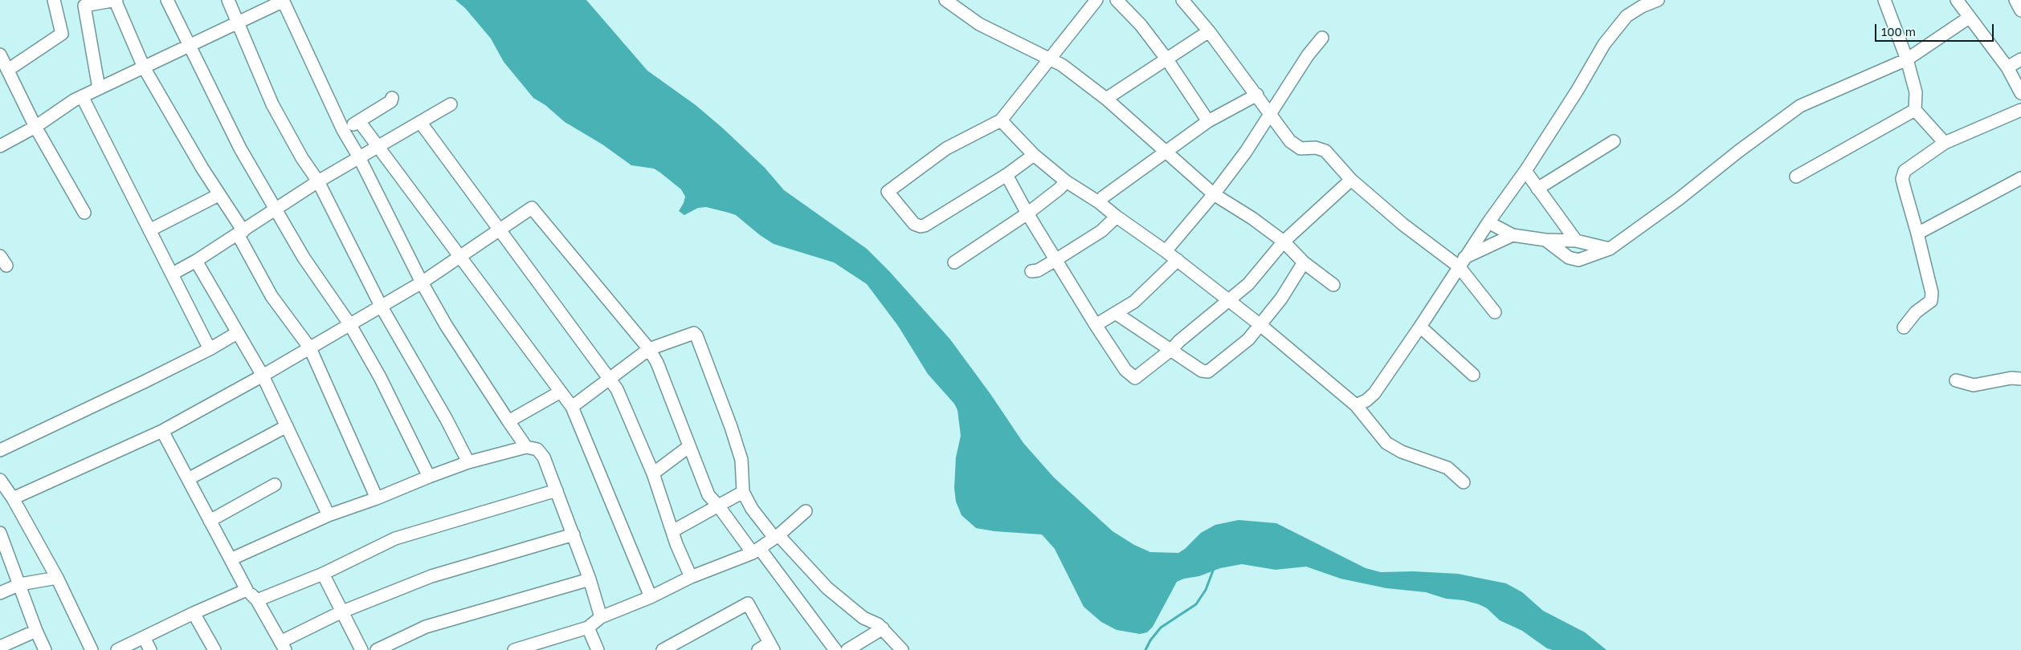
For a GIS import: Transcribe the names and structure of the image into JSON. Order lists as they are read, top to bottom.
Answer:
{
  "scale_bar": "100 m"
}
